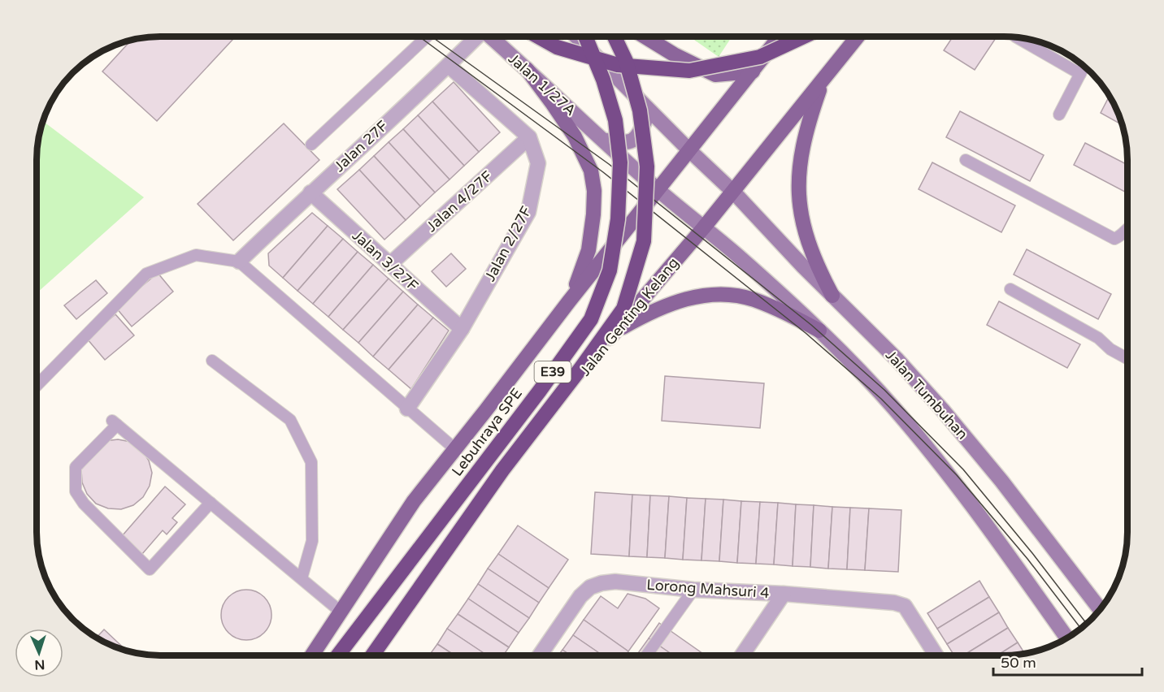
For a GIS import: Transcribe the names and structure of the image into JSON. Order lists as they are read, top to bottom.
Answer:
{
  "streets": {
    "highway": ["E39", "Lebuhraya SPE"],
    "main road": ["Jalan 1/27A", "Jalan Genting Kelang", "Jalan Tumbuhan"],
    "street": [
      "Jalan 27F",
      "Jalan 4/27F",
      "Jalan 2/27F",
      "Jalan 3/27F",
      "Lorong Mahsuri 4"
    ]
  },
  "crossings": [
    ["Jalan 1/27A", "Jalan Genting Kelang"],
    ["Jalan 27F", "Jalan 2/27F"],
    ["Jalan 27F", "Jalan 3/27F"],
    ["Jalan 4/27F", "Jalan 2/27F"],
    ["Jalan 4/27F", "Jalan 3/27F"],
    ["Jalan 2/27F", "Jalan 3/27F"],
    ["Jalan Genting Kelang", "Jalan Tumbuhan"]
  ],
  "scale_bar": "50 m",
  "north": "bottom"
}
